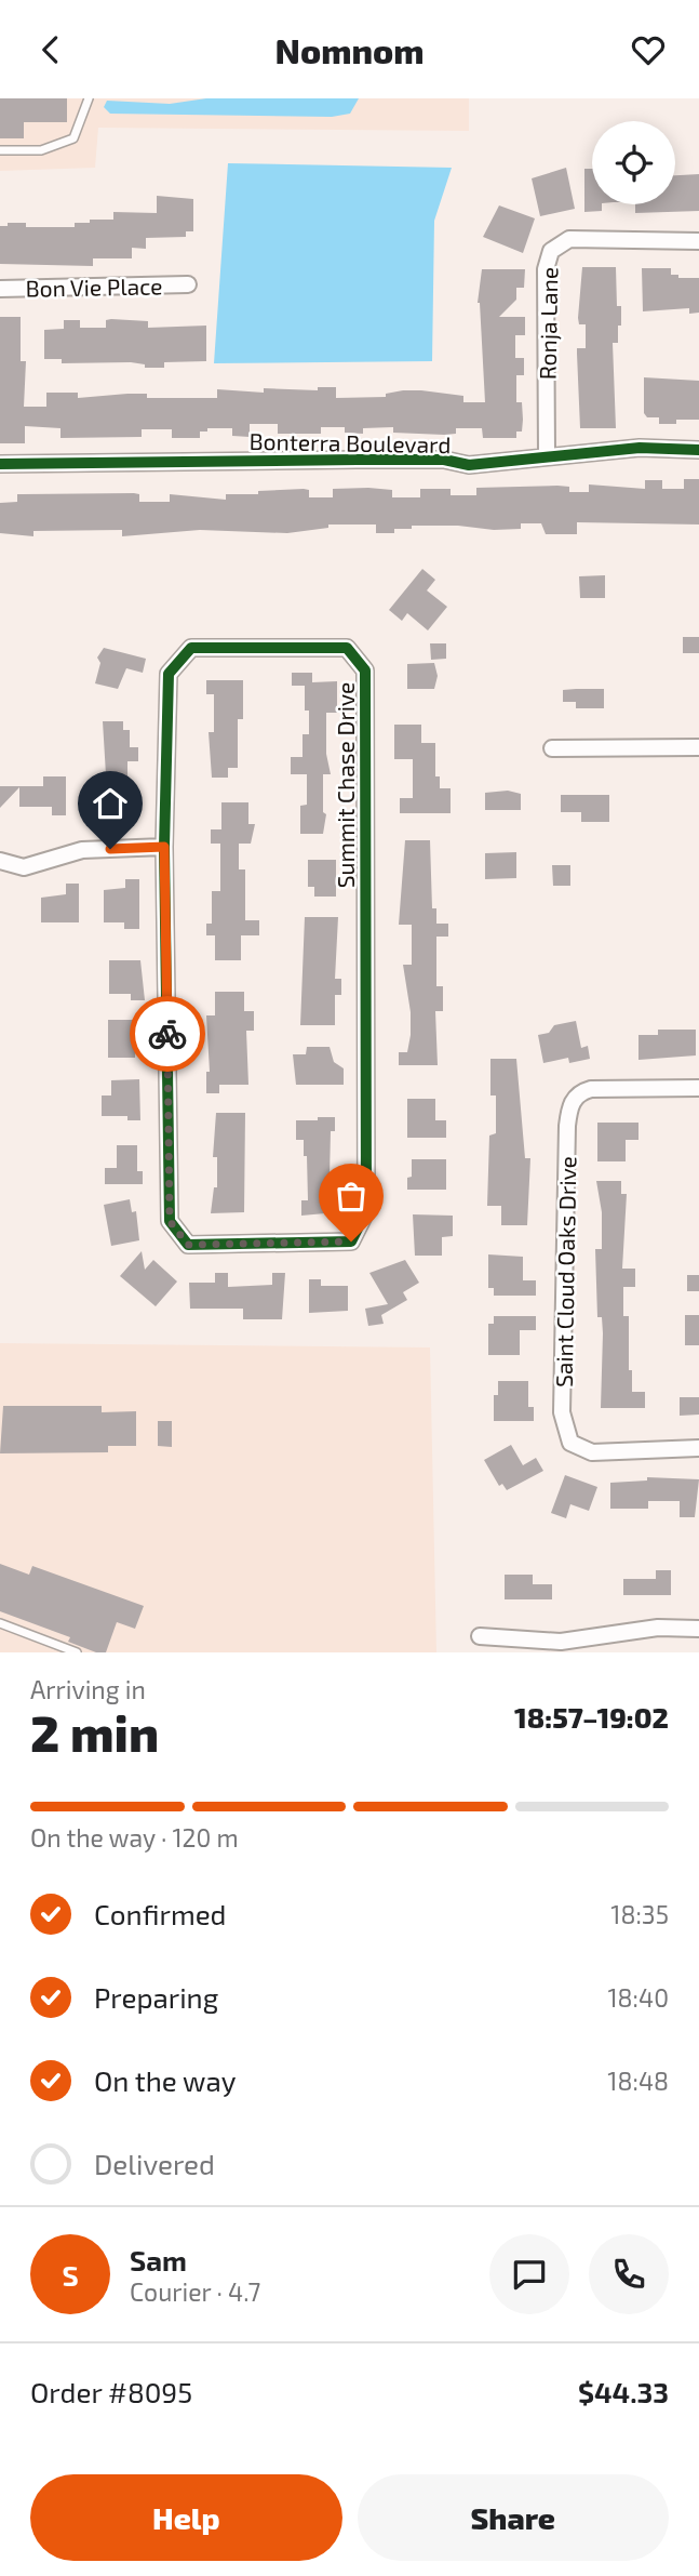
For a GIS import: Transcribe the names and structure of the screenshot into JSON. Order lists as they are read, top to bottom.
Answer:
{
  "streets": {
    "street": [
      "Bon Vie Place",
      "Ronja Lane",
      "Bonterra Boulevard",
      "Summit Chase Drive",
      "Saint Cloud Oaks Drive"
    ]
  },
  "crossings": [
    ["Ronja Lane", "Bonterra Boulevard"]
  ],
  "page": {
    "header": "Nomnom",
    "heading": ["2 min", "Arriving in", "18:57–19:02"],
    "panel": [
      "Sam",
      "Courier · 4.7",
      "Order #8095",
      "$44.33"
    ],
    "bar": "On the way · 120 m",
    "list": [
      ["Confirmed", "18:35"],
      ["Preparing", "18:40"],
      ["On the way", "18:48"],
      "Delivered"
    ],
    "round": "S",
    "buttons": ["Help", "Share"]
  }
}
